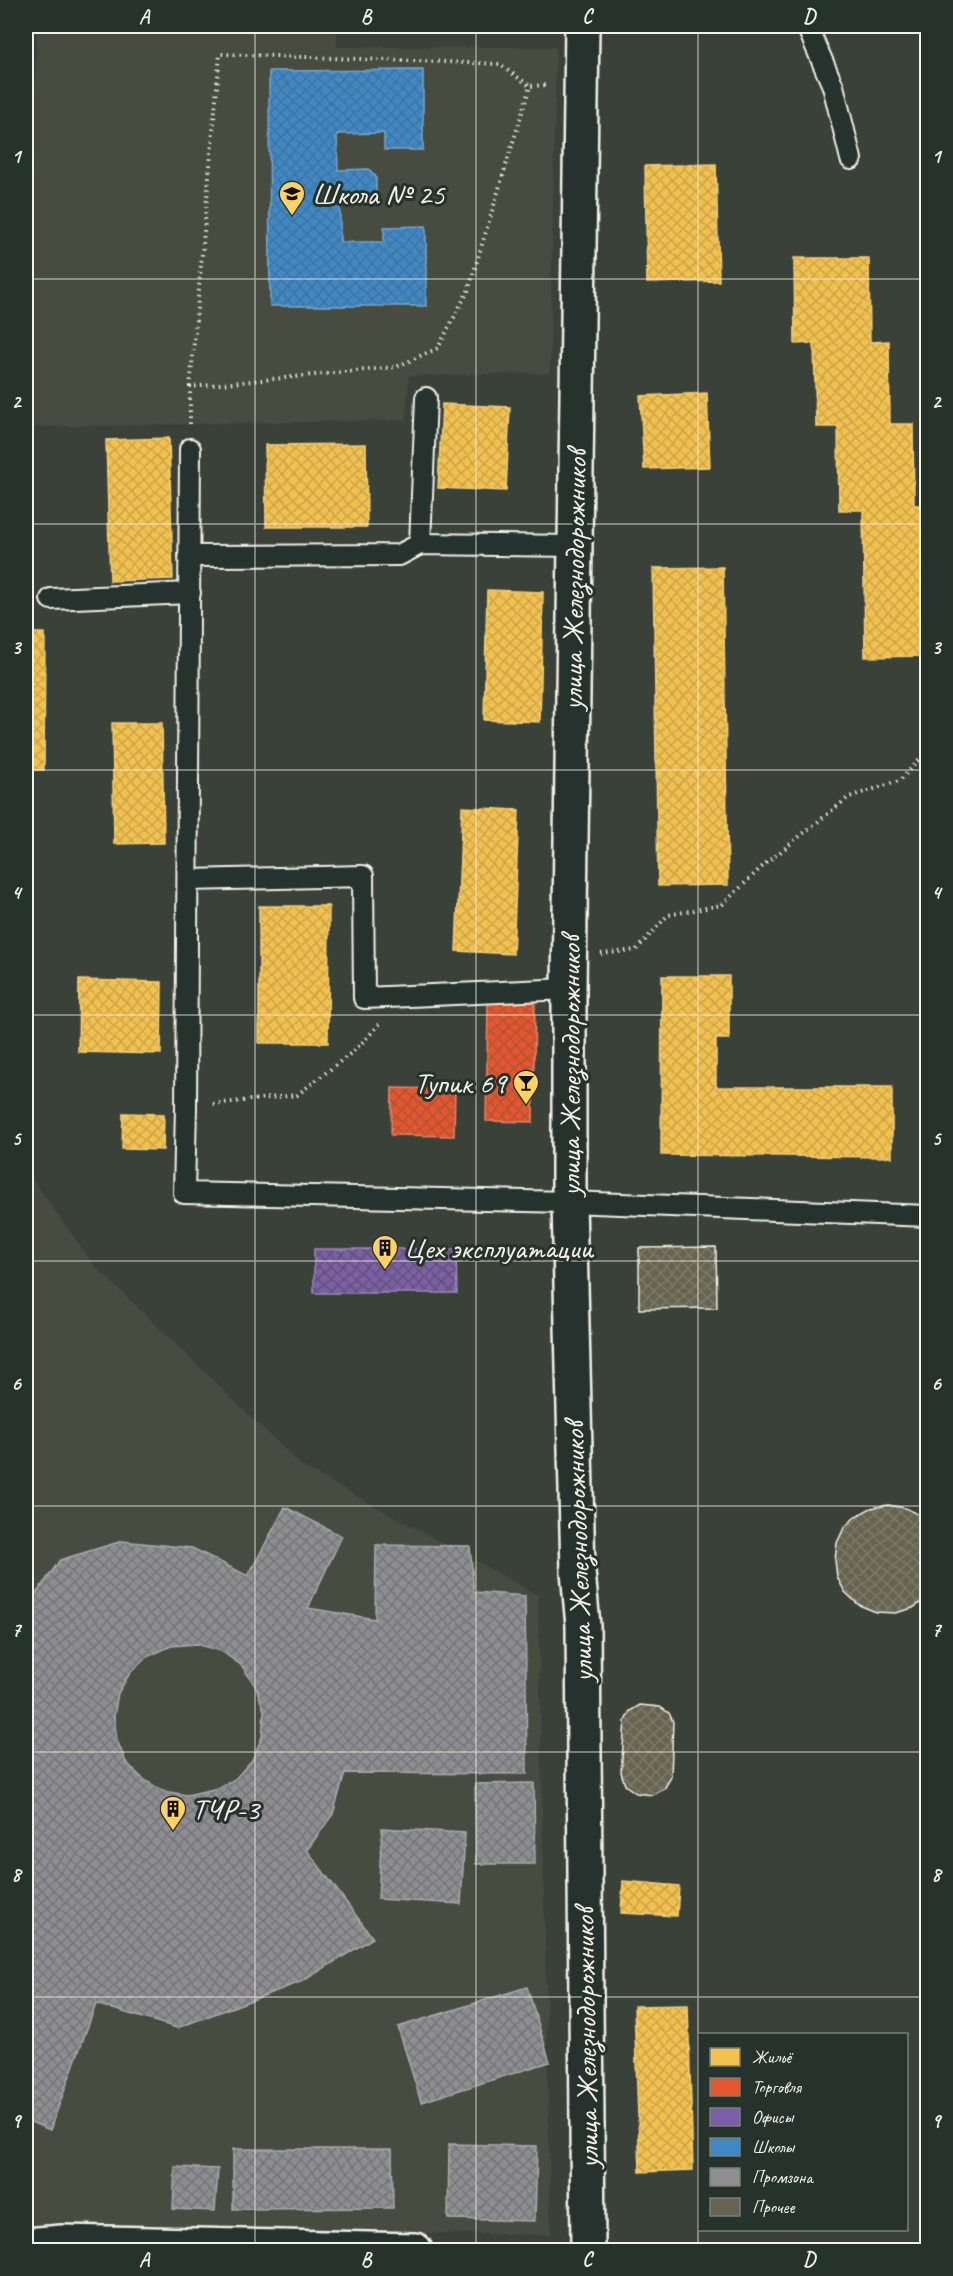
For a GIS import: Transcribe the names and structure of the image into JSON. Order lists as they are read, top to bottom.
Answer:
{
  "streets": {
    "street": ["улица Железнодорожников"]
  },
  "places": {
    "school or university": ["Школа № 25"],
    "bar": ["Тупик 69"],
    "building": ["Цех эксплуатации", "ТЧР-3"]
  },
  "legend": [
    "Жильё",
    "Торговля",
    "Офисы",
    "Школы",
    "Промзона",
    "Прочее"
  ],
  "grid": {
    "columns": [
      "A",
      "B",
      "C",
      "D"
    ],
    "rows": [
      "1",
      "2",
      "3",
      "4",
      "5",
      "6",
      "7",
      "8",
      "9"
    ]
  }
}
